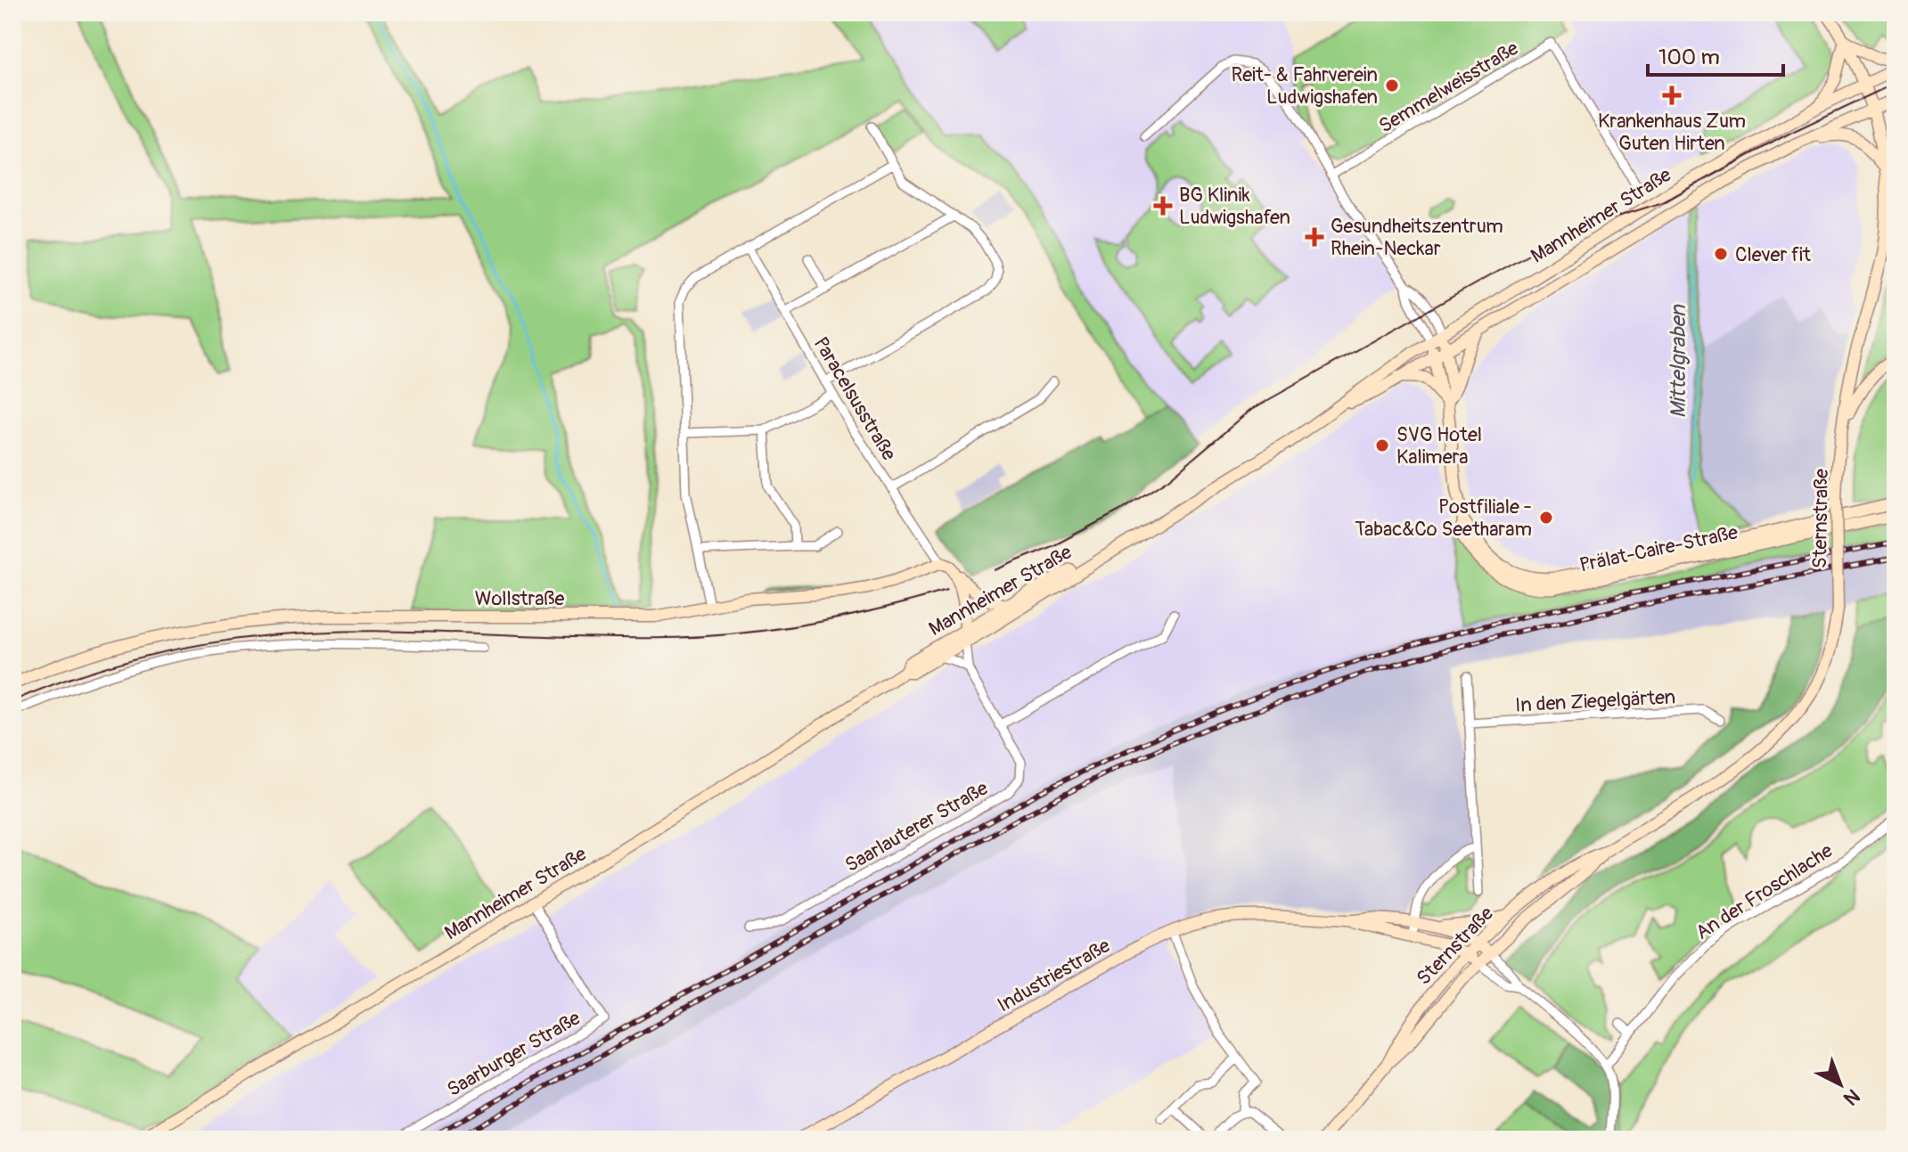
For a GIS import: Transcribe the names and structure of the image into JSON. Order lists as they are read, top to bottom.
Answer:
{
  "streets": {
    "street": [
      "Semmelweisstraße",
      "Mannheimer Straße",
      "Paracelsusstraße",
      "Sternstraße",
      "Prälat-Caire-Straße",
      "Wollstraße",
      "In den Ziegelgärten",
      "Saarlauterer Straße",
      "An der Froschlache",
      "Industriestraße",
      "Saarburger Straße"
    ]
  },
  "crossings": [
    ["Mannheimer Straße", "Sternstraße"],
    ["Mannheimer Straße", "Prälat-Caire-Straße"],
    ["Mannheimer Straße", "Saarlauterer Straße"],
    ["Mannheimer Straße", "Saarburger Straße"],
    ["Paracelsusstraße", "Wollstraße"],
    ["Sternstraße", "Industriestraße"]
  ],
  "water": ["Mittelgraben"],
  "places": {
    "other": [
      "Reit- & Fahrverein Ludwigshafen",
      "Clever fit",
      "SVG Hotel Kalimera",
      "Postfiliale - Tabac&Co Seetharam"
    ],
    "health": ["Krankenhaus Zum Guten Hirten", "BG Klinik Ludwigshafen", "Gesundheitszentrum Rhein-Neckar"]
  },
  "scale_bar": "100 m",
  "north": "bottom right"
}
